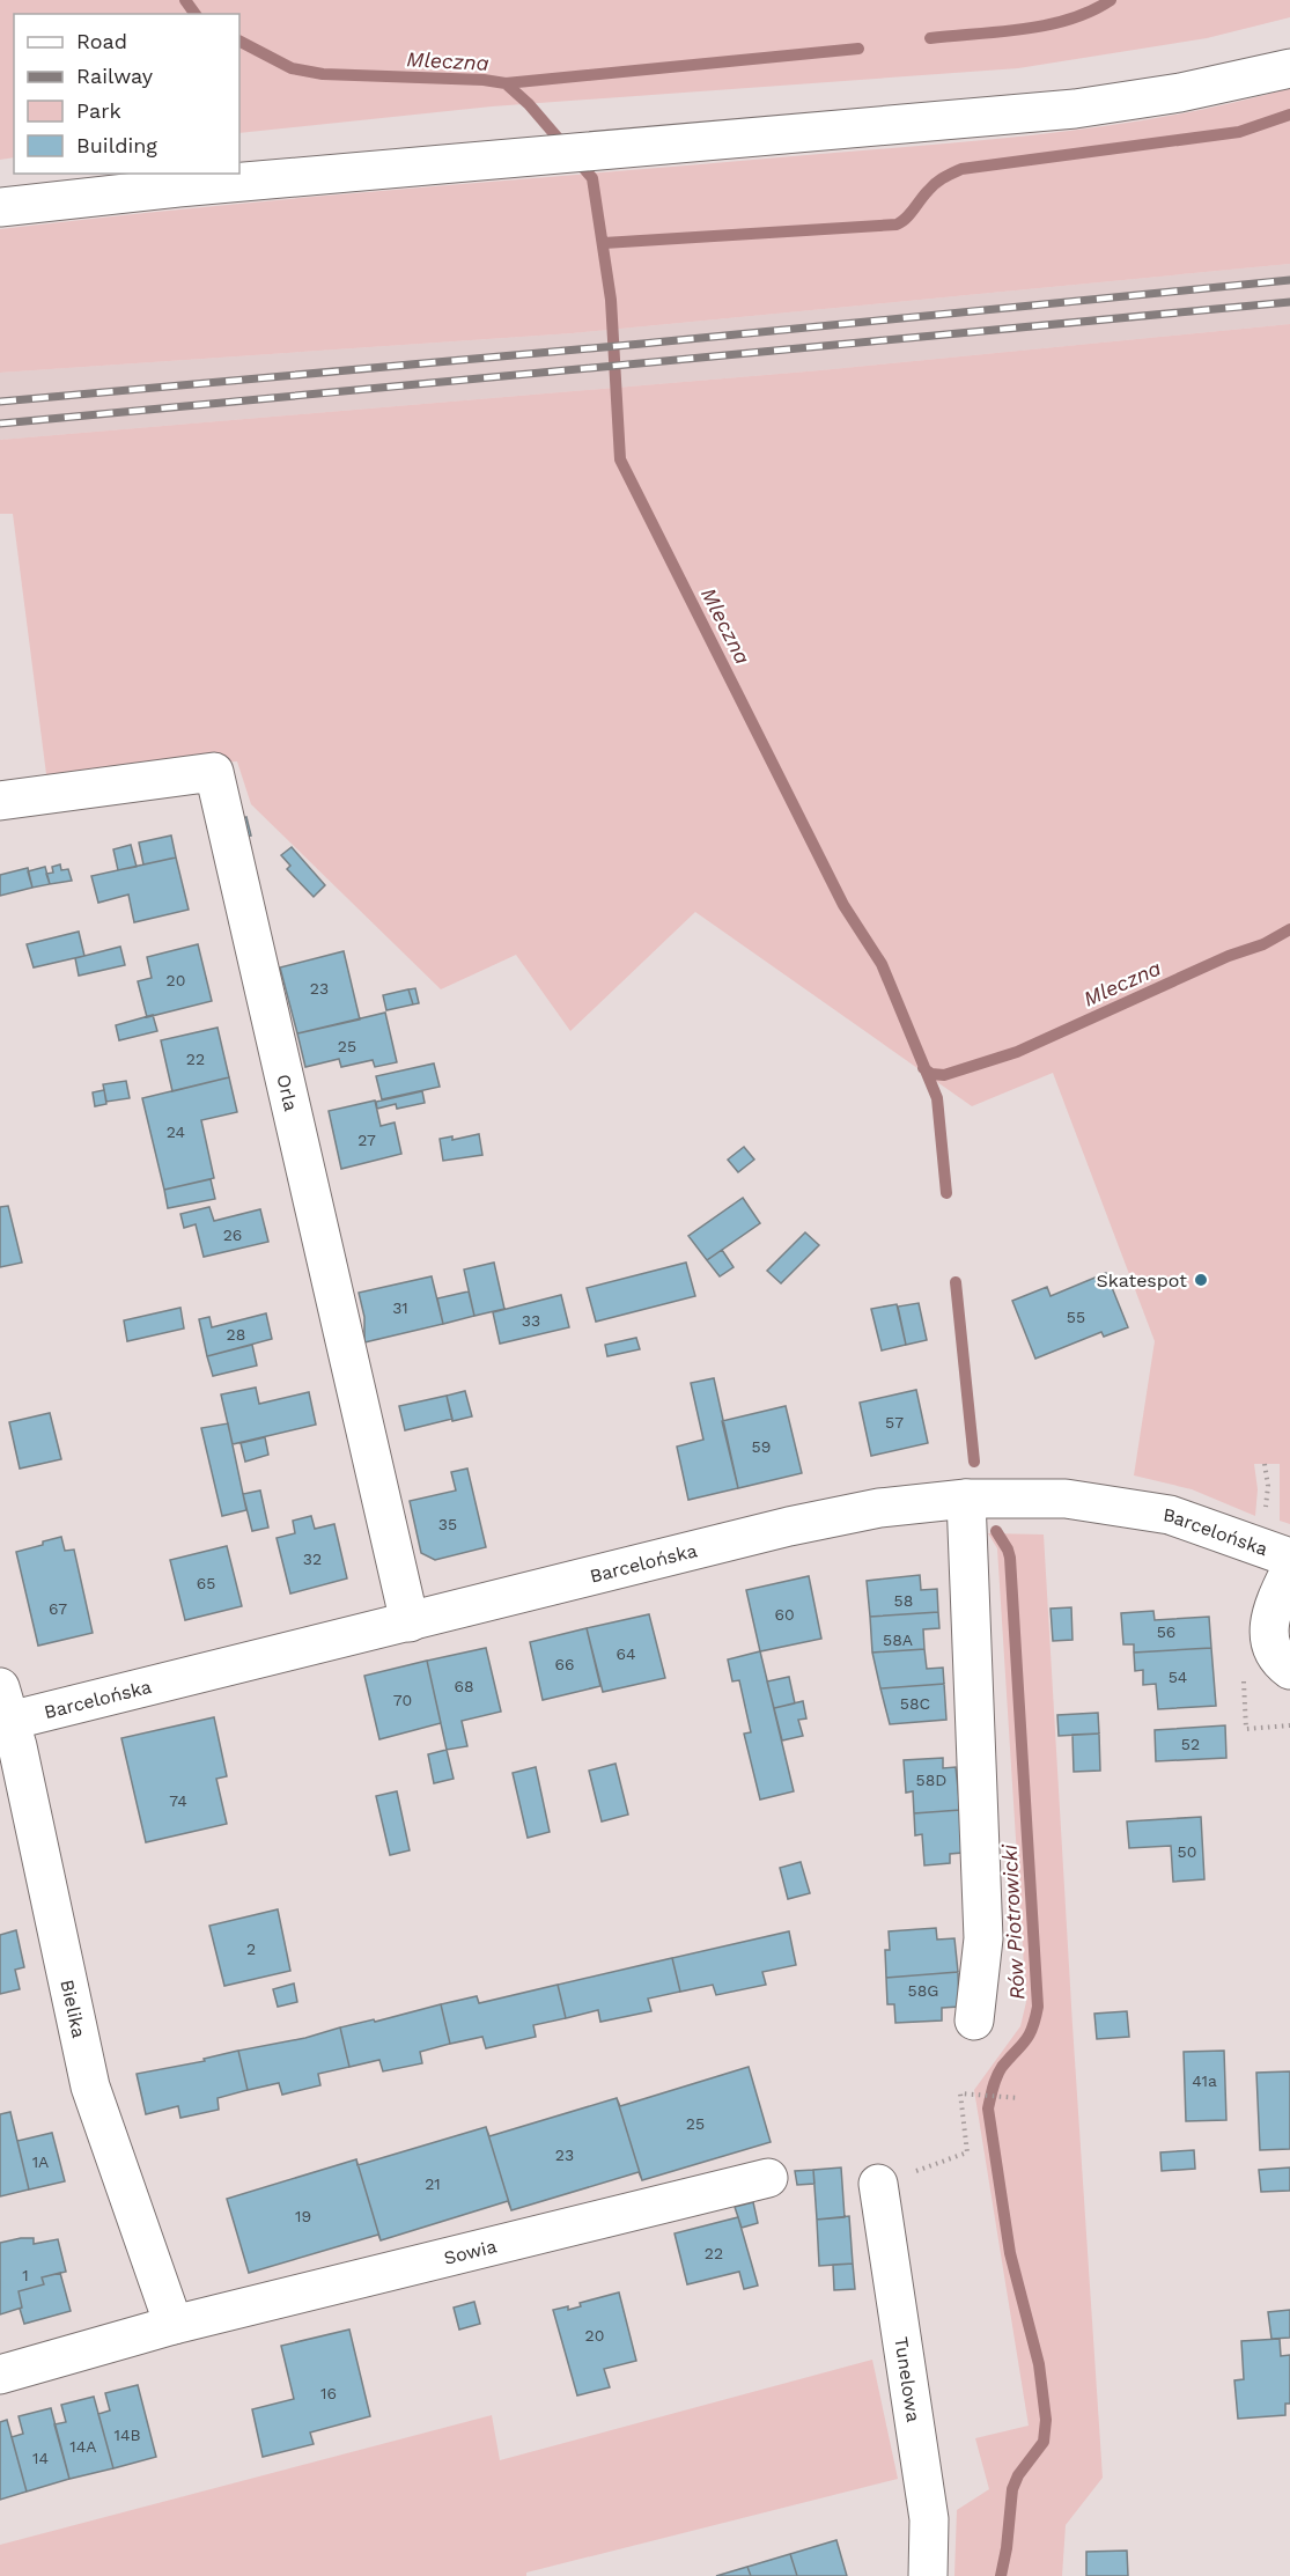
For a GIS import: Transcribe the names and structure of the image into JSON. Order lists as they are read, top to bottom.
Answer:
{
  "streets": {
    "street": [
      "Orla",
      "Barcelońska",
      "Bielika",
      "Sowia",
      "Tunelowa"
    ]
  },
  "crossings": [
    ["Orla", "Barcelońska"],
    ["Barcelońska", "Bielika"],
    ["Bielika", "Sowia"]
  ],
  "water": ["Mleczna", "Rów Piotrowicki"],
  "places": ["Skatespot"],
  "house_numbers": [
    "20",
    "23",
    "25",
    "22",
    "24",
    "27",
    "26",
    "31",
    "55",
    "33",
    "28",
    "57",
    "59",
    "35",
    "32",
    "65",
    "58",
    "67",
    "60",
    "56",
    "58A",
    "64",
    "66",
    "54",
    "68",
    "70",
    "58C",
    "52",
    "58D",
    "74",
    "50",
    "2",
    "58G",
    "41a",
    "25",
    "23",
    "1A",
    "21",
    "19",
    "22",
    "1",
    "20",
    "16",
    "14B",
    "14A",
    "14"
  ],
  "legend": [
    "Road",
    "Railway",
    "Park",
    "Building"
  ]
}
